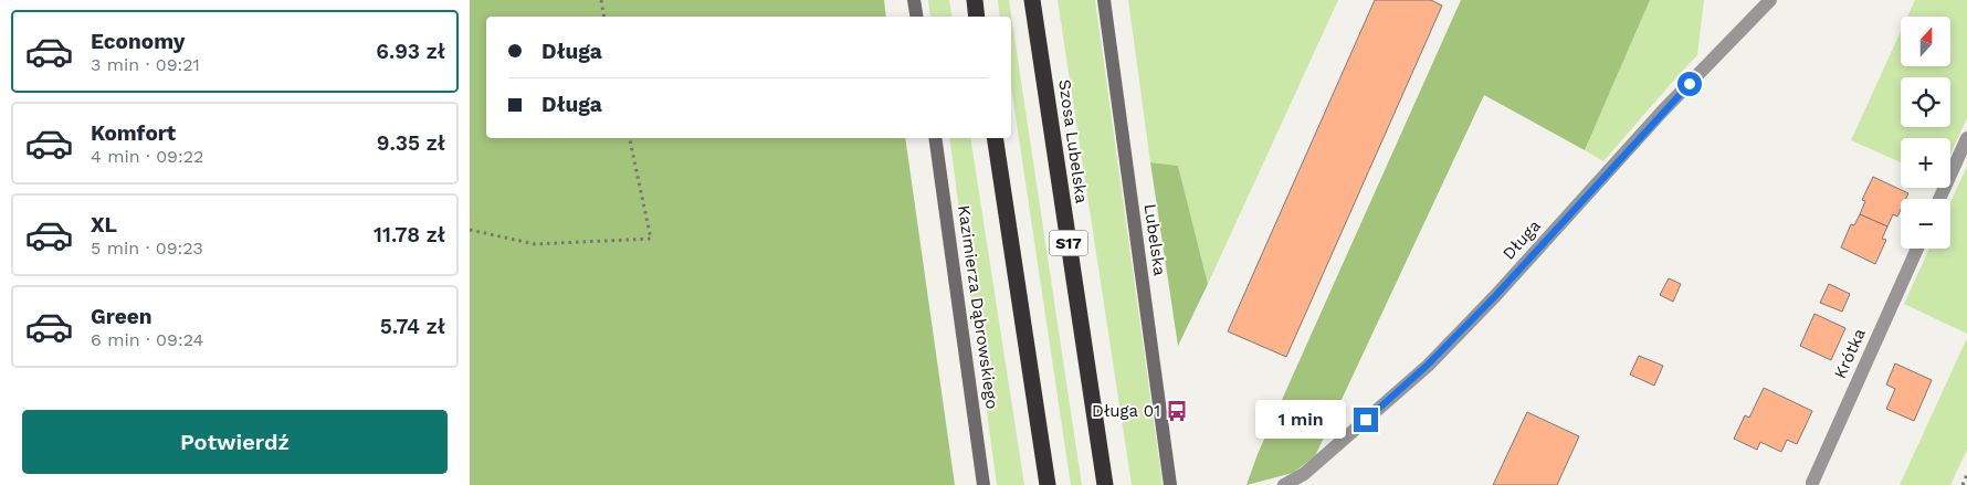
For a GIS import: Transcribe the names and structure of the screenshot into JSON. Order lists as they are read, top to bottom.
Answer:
{
  "streets": {
    "highway": ["Szosa Lubelska", "S17"],
    "street": [
      "Lubelska",
      "Długa",
      "Kazimierza Dąbrowskiego",
      "Krótka"
    ]
  },
  "places": {
    "bus stop": ["Długa 01"]
  },
  "north": "top",
  "page": {
    "list": [
      {
        "name": "Economy",
        "note": "3 min · 09:21",
        "value": "6.93 zł"
      },
      {
        "name": "Komfort",
        "note": "4 min · 09:22",
        "value": "9.35 zł"
      },
      {
        "name": "XL",
        "note": "5 min · 09:23",
        "value": "11.78 zł"
      },
      {
        "name": "Green",
        "note": "6 min · 09:24",
        "value": "5.74 zł"
      }
    ],
    "map_buttons": ["+", "−"],
    "banner": ["Długa", "Długa"],
    "buttons": "Potwierdź",
    "bubble": "1 min"
  }
}
